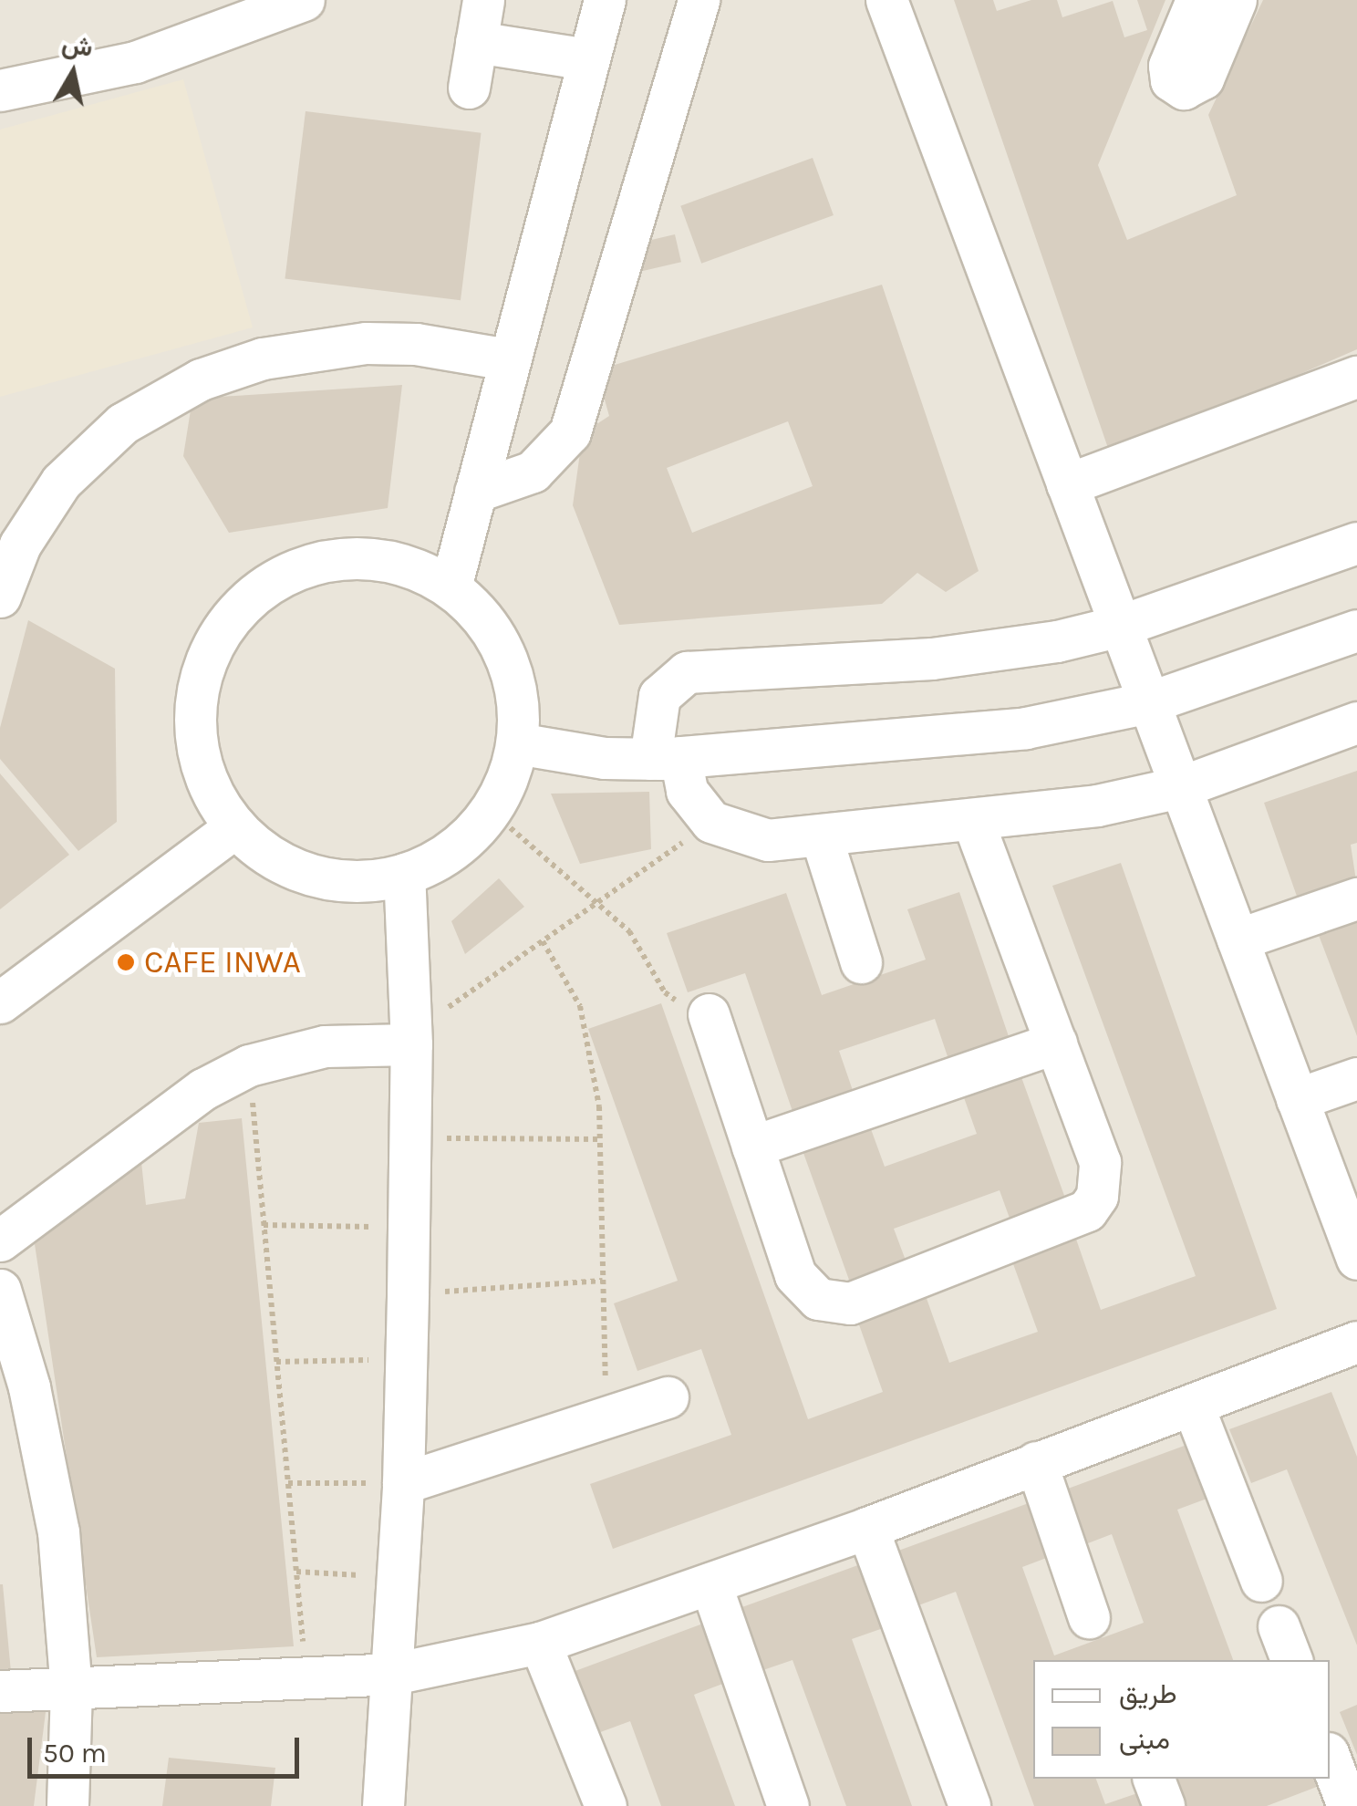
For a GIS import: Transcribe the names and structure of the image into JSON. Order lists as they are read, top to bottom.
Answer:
{
  "places": ["CAFE INWA"],
  "legend": ["طريق", "مبنى"],
  "scale_bar": "50 m",
  "north": "top"
}
